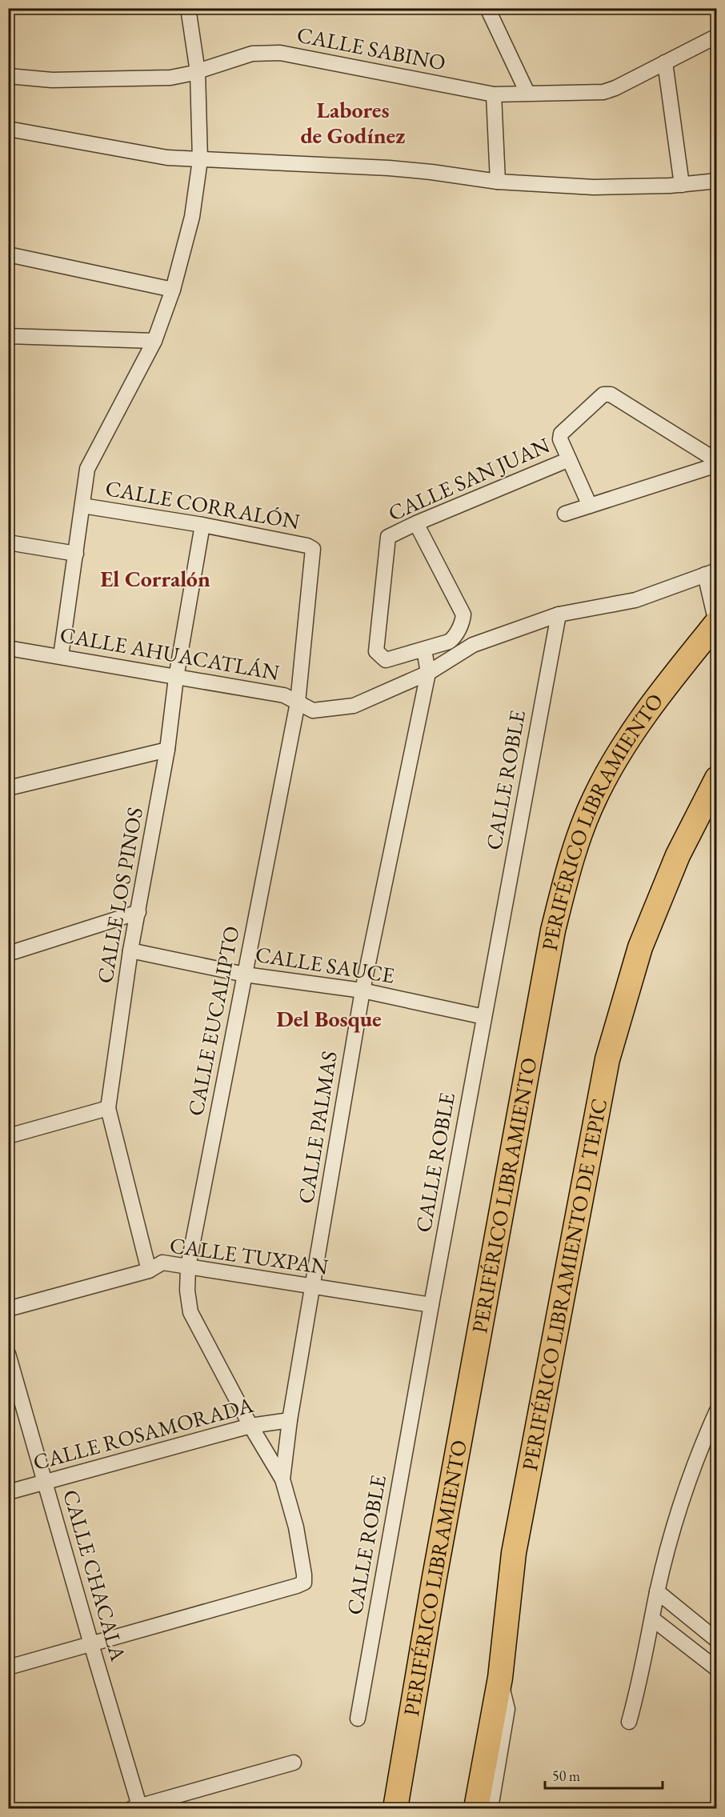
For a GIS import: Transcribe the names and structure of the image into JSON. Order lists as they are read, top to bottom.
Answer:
{
  "streets": {
    "highway": ["PERIFÉRICO LIBRAMIENTO", "PERIFÉRICO LIBRAMIENTO DE TEPIC"],
    "street": [
      "CALLE SABINO",
      "CALLE SAN JUAN",
      "CALLE CORRALÓN",
      "CALLE AHUACATLÁN",
      "CALLE ROBLE",
      "CALLE LOS PINOS",
      "CALLE SAUCE",
      "CALLE EUCALIPTO",
      "CALLE PALMAS",
      "CALLE TUXPAN",
      "CALLE ROSAMORADA",
      "CALLE CHACALA"
    ]
  },
  "crossings": [
    ["CALLE CORRALÓN", "CALLE LOS PINOS"],
    ["CALLE CORRALÓN", "CALLE EUCALIPTO"],
    ["CALLE AHUACATLÁN", "CALLE ROBLE"],
    ["CALLE AHUACATLÁN", "CALLE LOS PINOS"],
    ["CALLE AHUACATLÁN", "CALLE EUCALIPTO"],
    ["CALLE AHUACATLÁN", "CALLE PALMAS"],
    ["CALLE ROBLE", "CALLE SAUCE"],
    ["CALLE ROBLE", "CALLE TUXPAN"],
    ["CALLE LOS PINOS", "CALLE SAUCE"],
    ["CALLE LOS PINOS", "CALLE TUXPAN"],
    ["CALLE SAUCE", "CALLE EUCALIPTO"],
    ["CALLE SAUCE", "CALLE PALMAS"],
    ["CALLE EUCALIPTO", "CALLE PALMAS"],
    ["CALLE EUCALIPTO", "CALLE TUXPAN"],
    ["CALLE EUCALIPTO", "CALLE ROSAMORADA"],
    ["CALLE PALMAS", "CALLE TUXPAN"],
    ["CALLE PALMAS", "CALLE ROSAMORADA"],
    ["CALLE PALMAS", "CALLE CHACALA"],
    ["CALLE ROSAMORADA", "CALLE CHACALA"]
  ],
  "districts": ["Labores de Godínez", "El Corralón", "Del Bosque"],
  "scale_bar": "50 m"
}
